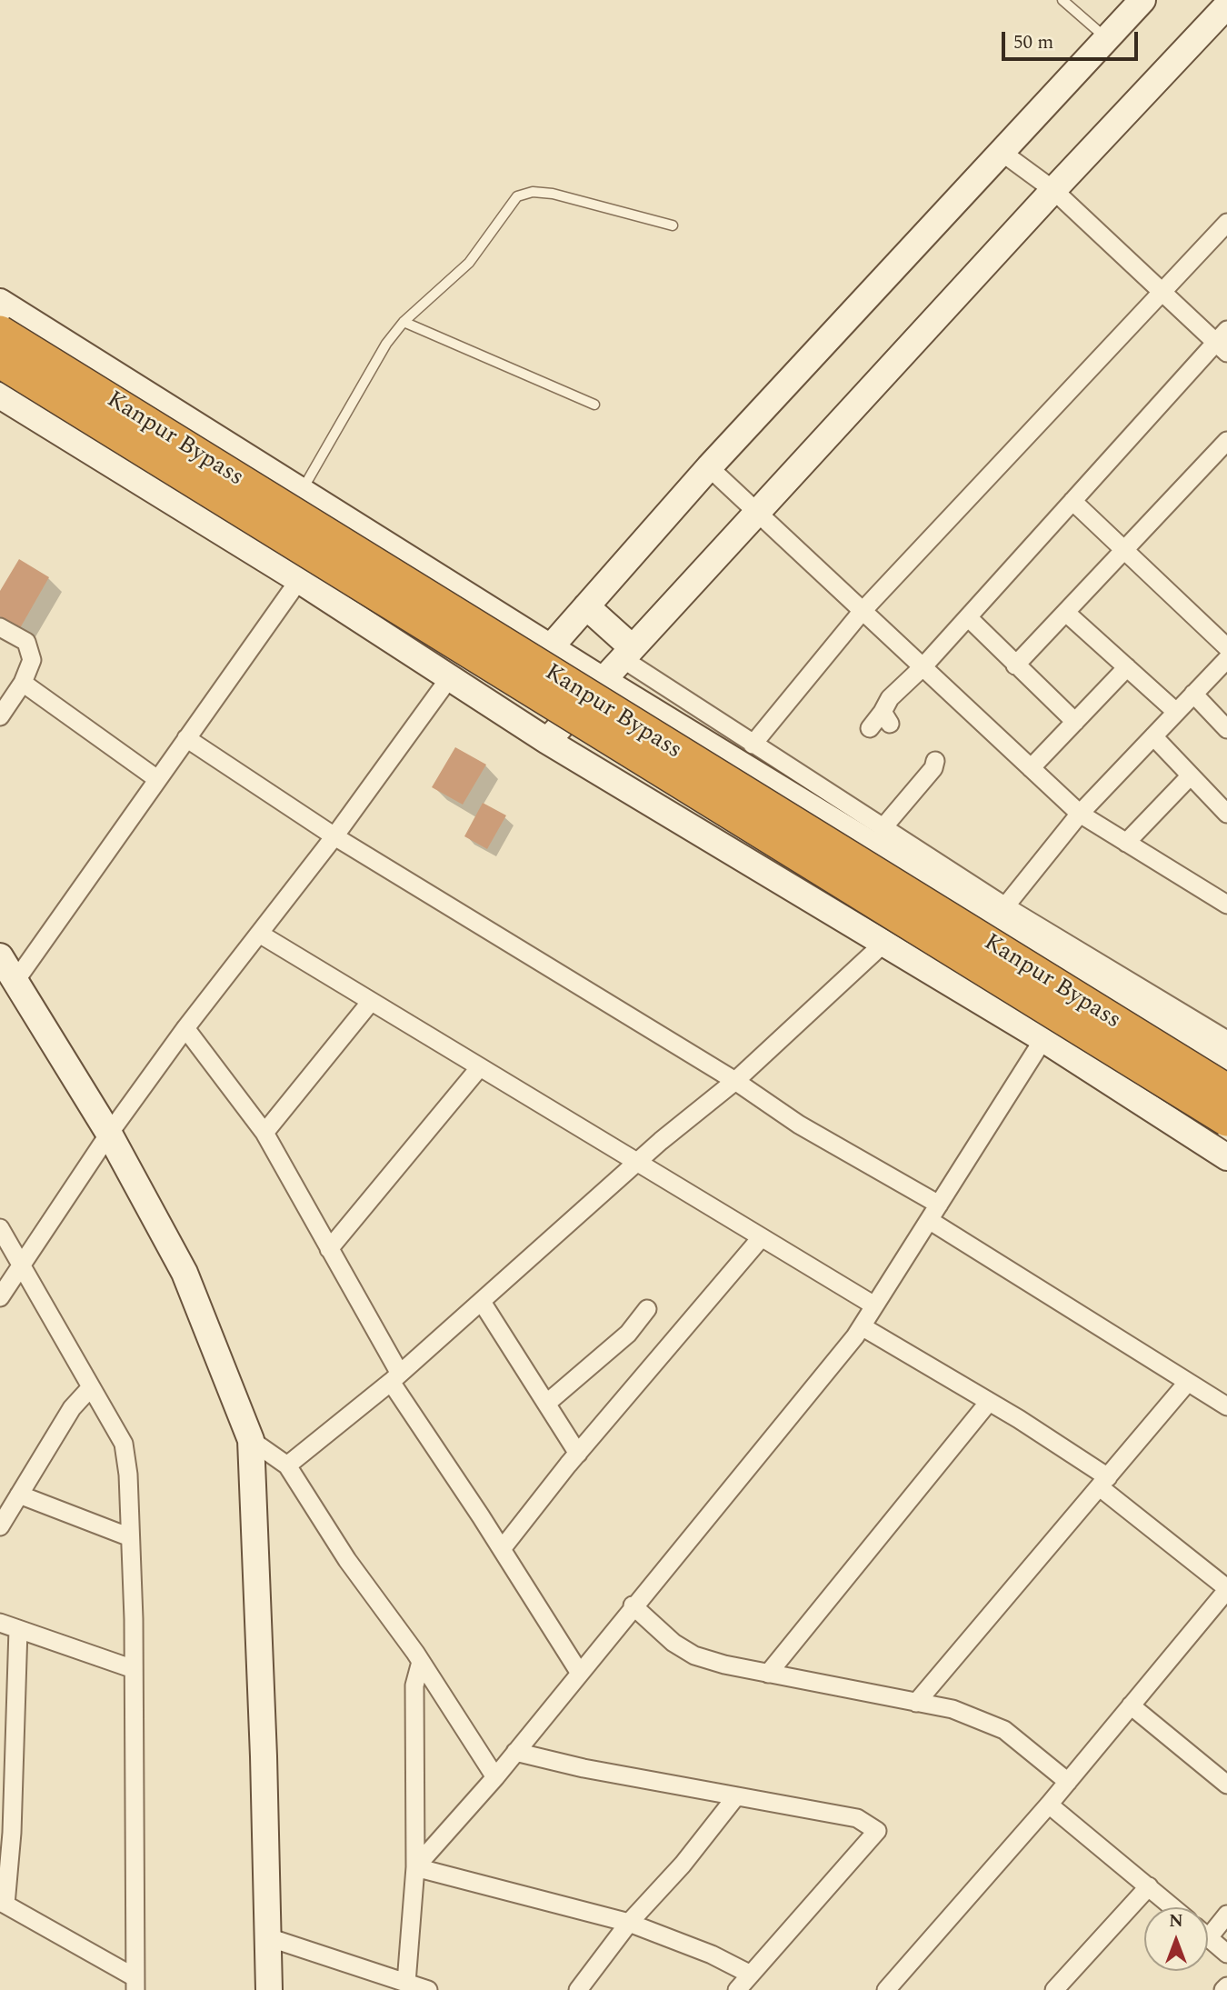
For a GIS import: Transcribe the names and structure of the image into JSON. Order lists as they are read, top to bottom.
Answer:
{
  "streets": {
    "highway": ["Kanpur Bypass"]
  },
  "scale_bar": "50 m",
  "north": "top"
}
